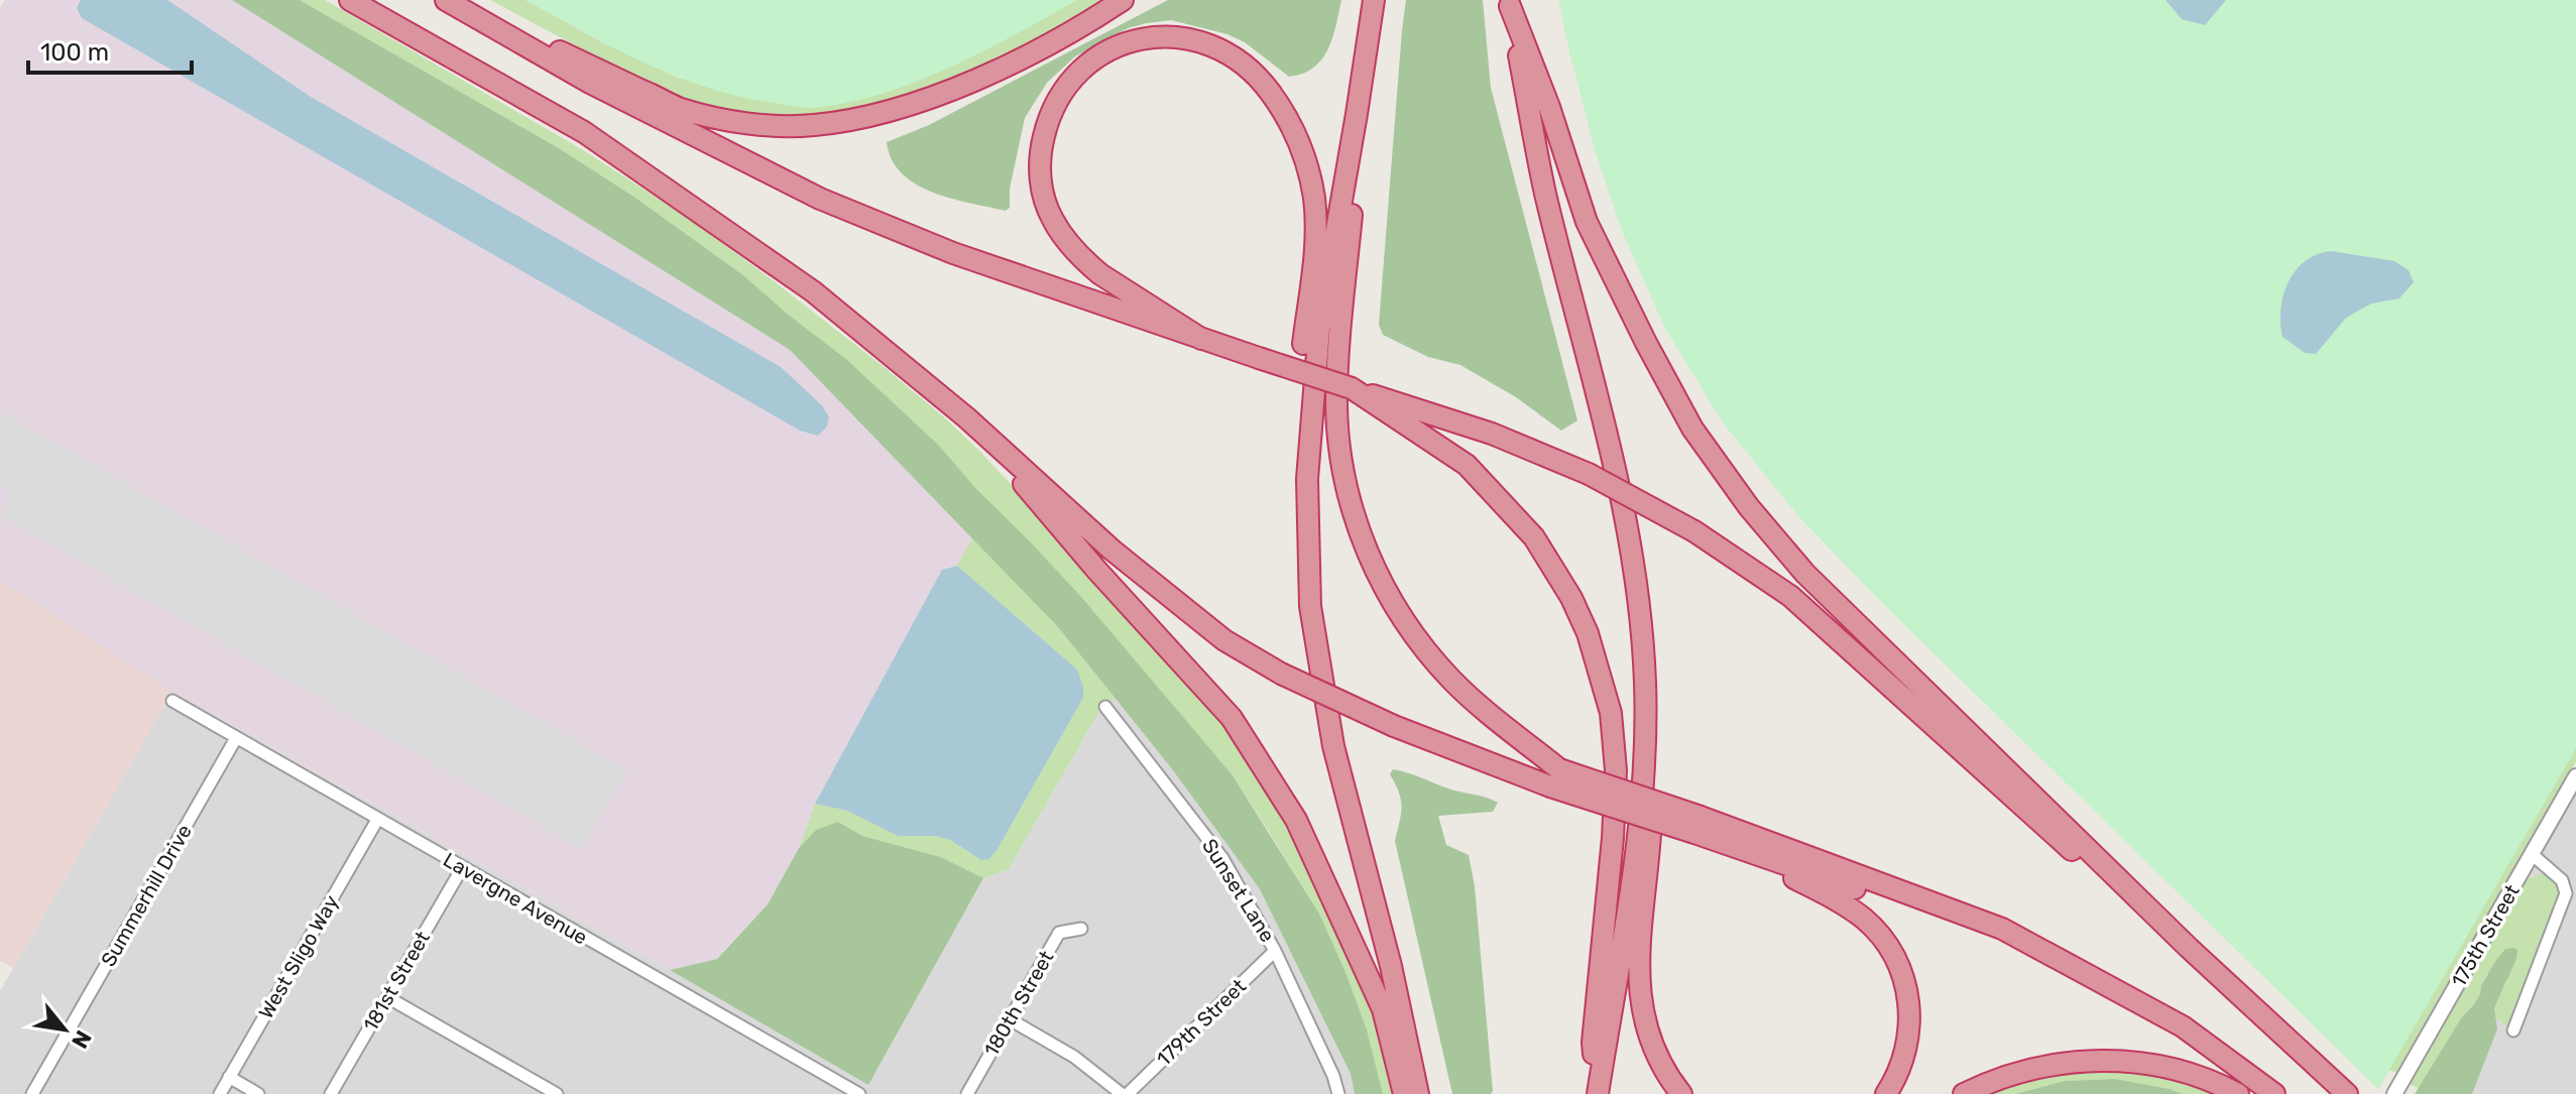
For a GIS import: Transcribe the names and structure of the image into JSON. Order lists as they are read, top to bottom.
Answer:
{
  "streets": {
    "street": [
      "Sunset Lane",
      "Summerhill Drive",
      "Lavergne Avenue",
      "175th Street",
      "West Sligo Way",
      "181st Street",
      "180th Street",
      "179th Street"
    ]
  },
  "crossings": [
    ["Sunset Lane", "179th Street"],
    ["Summerhill Drive", "Lavergne Avenue"],
    ["Lavergne Avenue", "West Sligo Way"],
    ["Lavergne Avenue", "181st Street"]
  ],
  "scale_bar": "100 m",
  "north": "bottom right"
}
